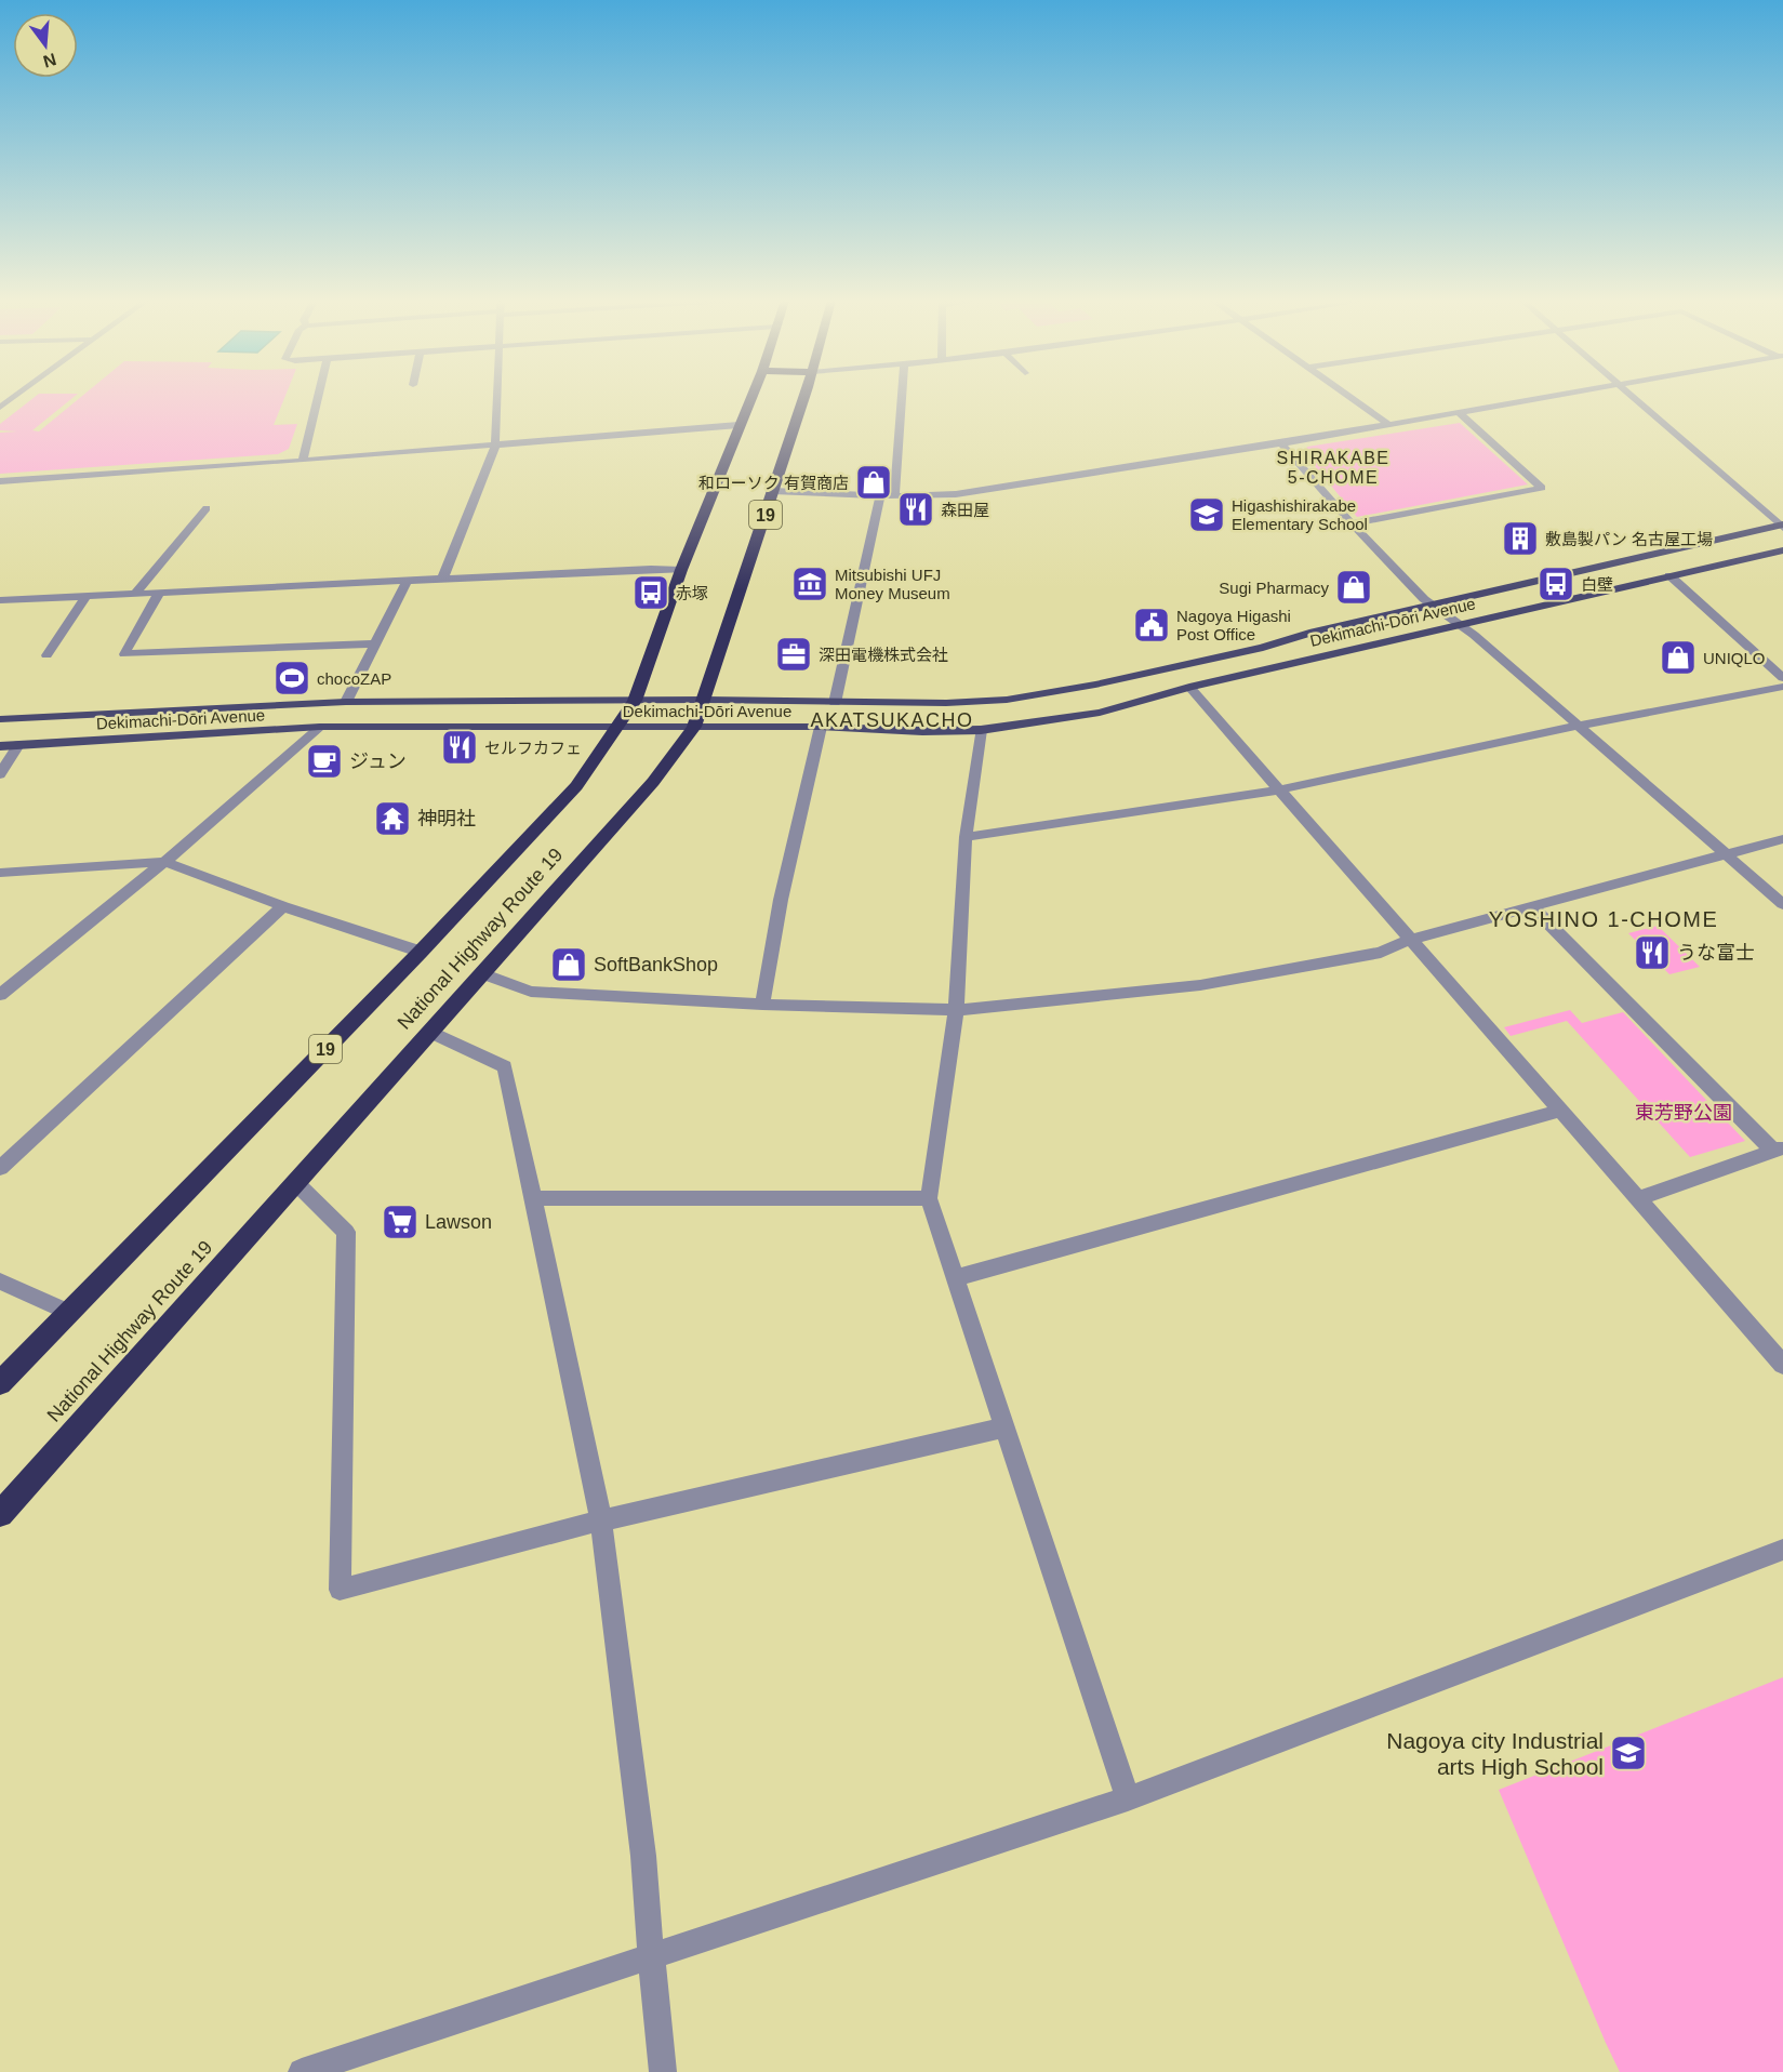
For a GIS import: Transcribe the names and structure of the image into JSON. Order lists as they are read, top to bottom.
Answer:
{
  "streets": {
    "highway": ["19", "National Highway Route 19"],
    "main road": ["Dekimachi-Dōri Avenue"]
  },
  "crossings": [
    ["Dekimachi-Dōri Avenue", "National Highway Route 19"]
  ],
  "districts": ["SHIRAKABE 5-CHOME", "AKATSUKACHO", "YOSHINO 1-CHOME"],
  "parks": ["東芳野公園"],
  "places": {
    "shop": [
      "和ローソク 有賀商店",
      "Sugi Pharmacy",
      "UNIQLO",
      "SoftBankShop"
    ],
    "restaurant": ["森田屋", "セルフカフェ", "うな富士"],
    "school or university": ["Higashishirakabe Elementary School", "Nagoya city Industrial arts High School"],
    "building": ["敷島製パン 名古屋工場"],
    "museum": ["Mitsubishi UFJ Money Museum"],
    "bus stop": ["白壁", "赤塚"],
    "public building": ["Nagoya Higashi Post Office"],
    "office": ["深田電機株式会社"],
    "sports": ["chocoZAP"],
    "cafe": ["ジュン"],
    "temple": ["神明社"],
    "supermarket": ["Lawson"]
  },
  "north": "bottom"
}
